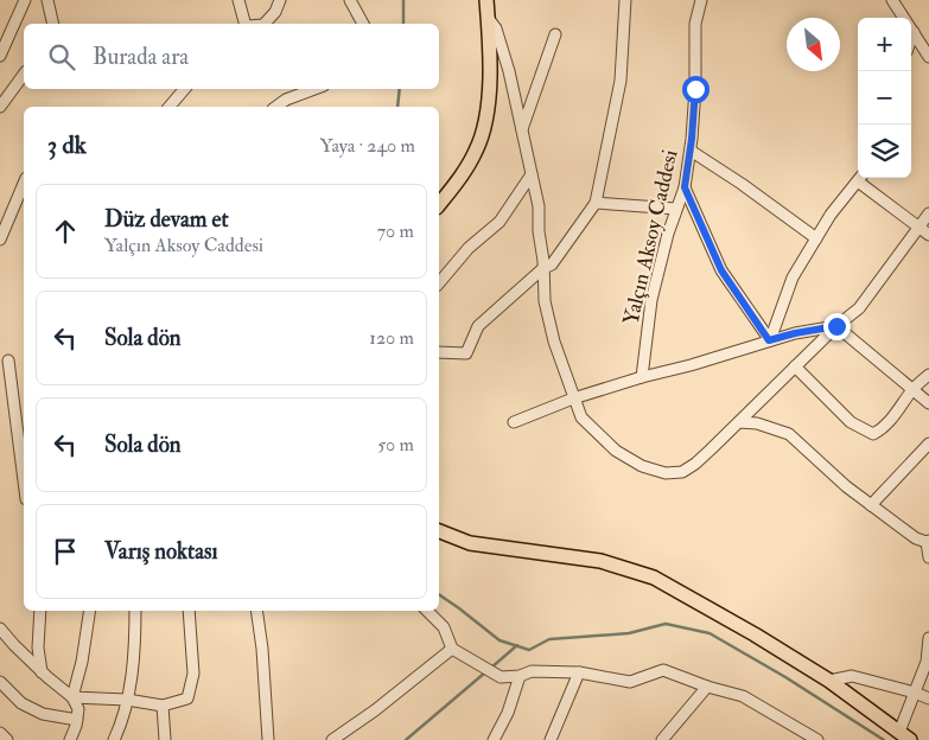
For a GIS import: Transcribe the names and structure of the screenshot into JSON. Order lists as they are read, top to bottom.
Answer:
{
  "streets": {
    "street": ["Yalçın Aksoy Caddesi"]
  },
  "north": "bottom right",
  "page": {
    "map_buttons": ["+", "−"],
    "search": "Burada ara",
    "heading": ["3 dk", "Yaya · 240 m"],
    "list": [
      ["Düz devam et", "Yalçın Aksoy Caddesi", "70 m"],
      ["Sola dön", "120 m"],
      ["Sola dön", "50 m"],
      "Varış noktası"
    ]
  }
}
